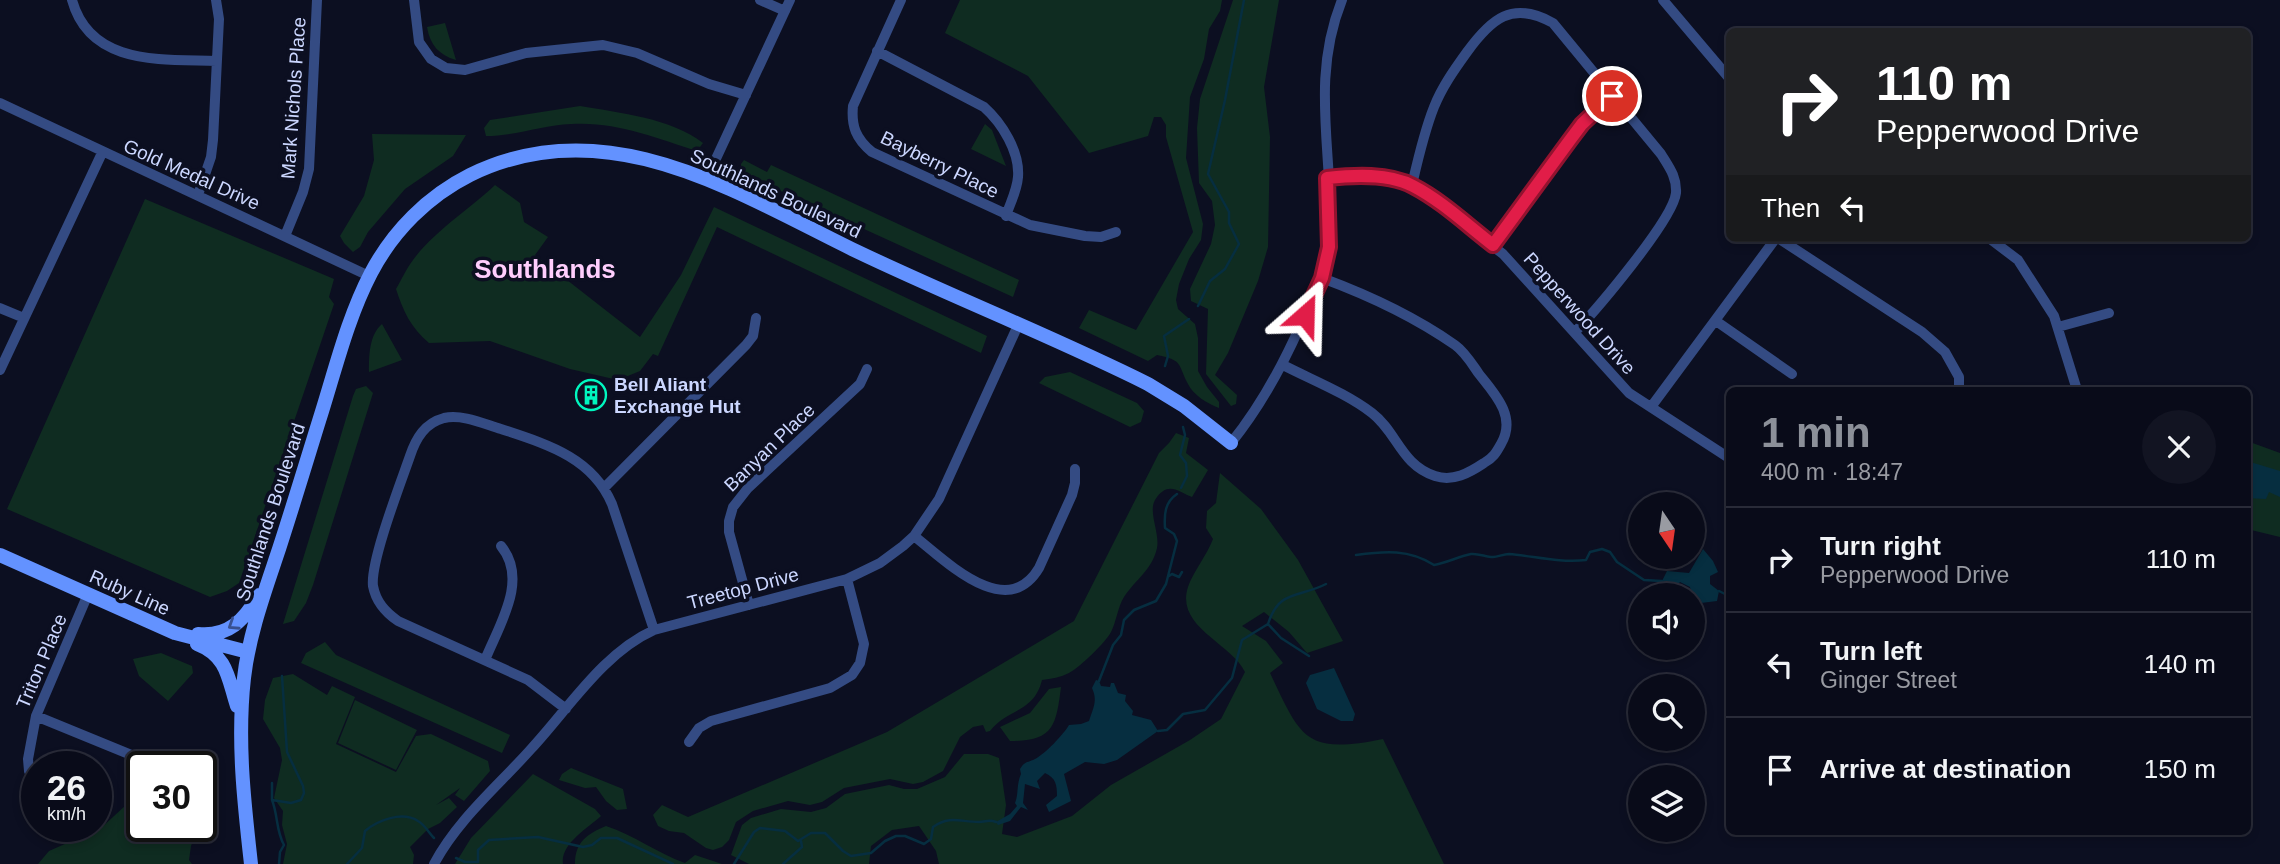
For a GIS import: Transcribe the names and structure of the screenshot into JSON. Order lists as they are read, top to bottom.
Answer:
{
  "streets": {
    "main road": ["Southlands Boulevard", "Ruby Line"],
    "street": [
      "Mark Nichols Place",
      "Bayberry Place",
      "Gold Medal Drive",
      "Pepperwood Drive",
      "Banyan Place",
      "Treetop Drive",
      "Triton Place"
    ]
  },
  "crossings": [
    ["Mark Nichols Place", "Gold Medal Drive"],
    ["Gold Medal Drive", "Southlands Boulevard"],
    ["Southlands Boulevard", "Treetop Drive"],
    ["Southlands Boulevard", "Ruby Line"],
    ["Banyan Place", "Treetop Drive"],
    ["Ruby Line", "Triton Place"]
  ],
  "districts": ["Southlands"],
  "places": {
    "building": ["Bell Aliant Exchange Hut"]
  },
  "north": "bottom",
  "page": {
    "turn": ["110 m", "Pepperwood Drive"],
    "then": "Then",
    "heading": ["1 min", "400 m · 18:47"],
    "list": [
      {
        "name": "Turn right",
        "note": "Pepperwood Drive",
        "value": "110 m"
      },
      {
        "name": "Turn left",
        "note": "Ginger Street",
        "value": "140 m"
      },
      {
        "name": "Arrive at destination",
        "value": "150 m"
      }
    ],
    "speed": "26 km/h",
    "limit": "30"
  }
}
